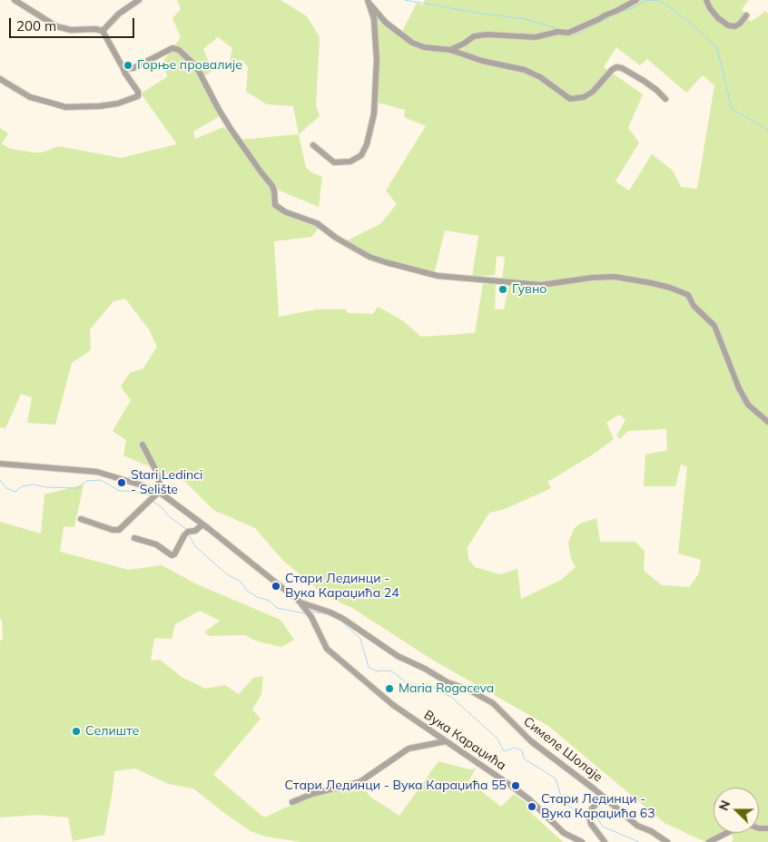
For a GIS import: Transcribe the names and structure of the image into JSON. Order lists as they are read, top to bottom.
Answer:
{
  "streets": {
    "street": ["Вука Караџића", "Симеле Шолаје"]
  },
  "crossings": [
    ["Вука Караџића", "Симеле Шолаје"]
  ],
  "places": [
    "Горње провалије",
    "Гувно",
    "Stari Ledinci - Selište",
    "Стари Лединци - Вука Караџића 24",
    "Maria Rogaceva",
    "Селиште",
    "Стари Лединци - Вука Караџића 55",
    "Стари Лединци - Вука Караџића 63"
  ],
  "scale_bar": "200 m",
  "north": "left"
}
